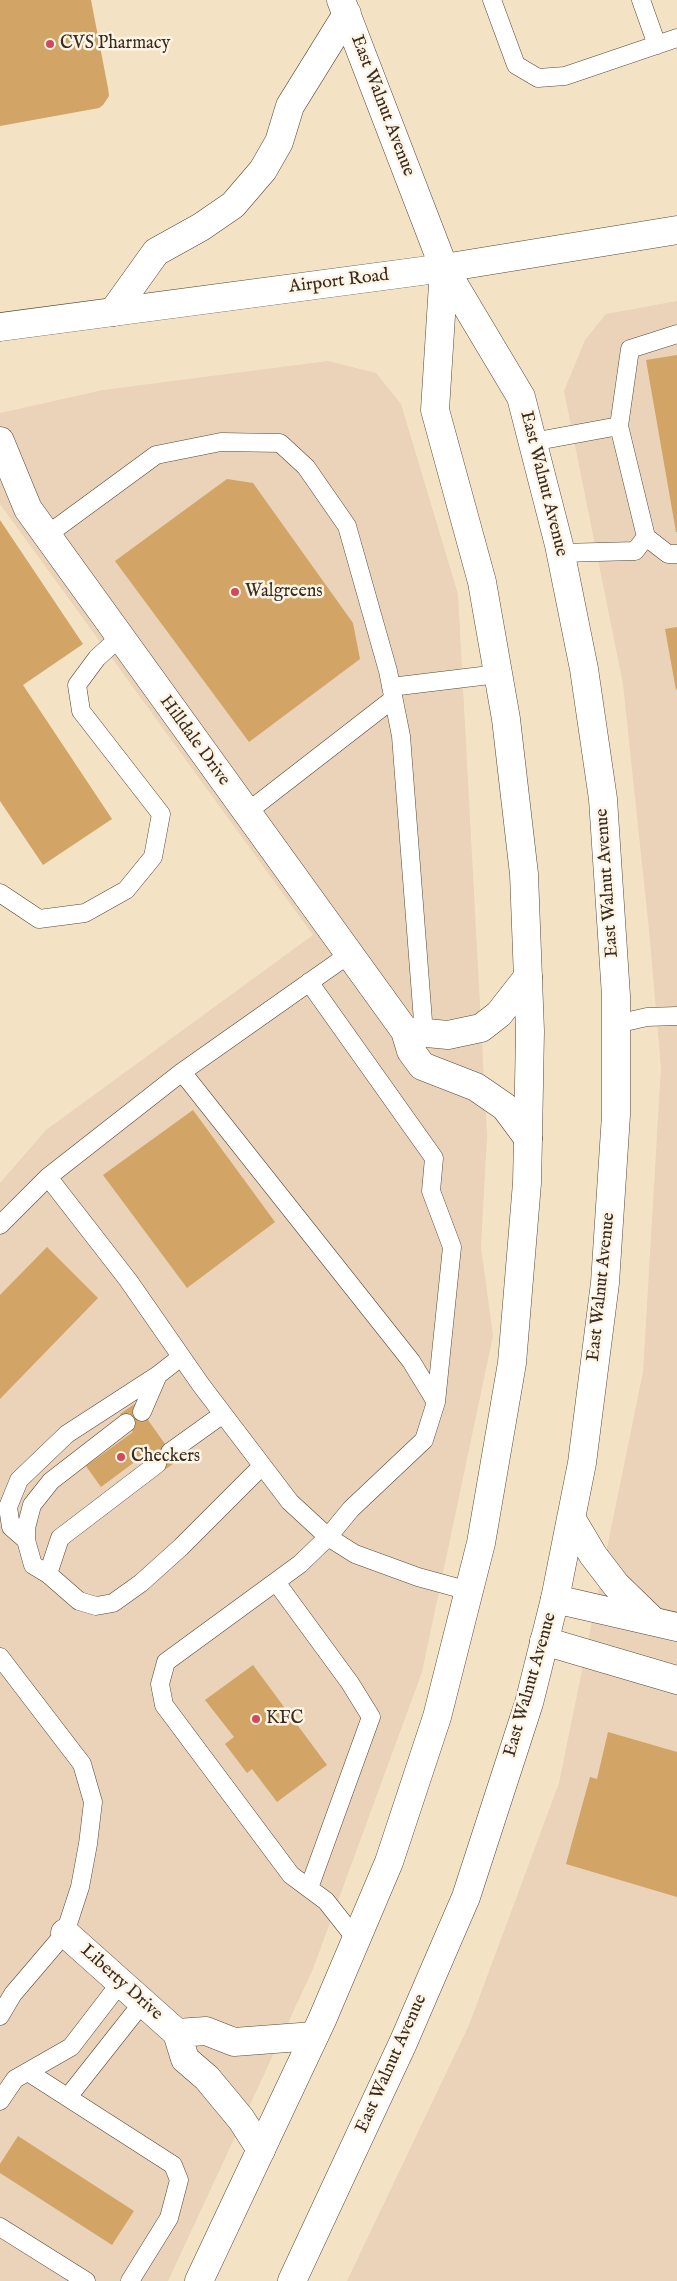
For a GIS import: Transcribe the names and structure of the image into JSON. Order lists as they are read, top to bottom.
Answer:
{
  "streets": {
    "main road": [
      "East Walnut Avenue",
      "Airport Road",
      "Hilldale Drive",
      "Liberty Drive"
    ]
  },
  "crossings": [
    ["East Walnut Avenue", "Airport Road"],
    ["East Walnut Avenue", "Hilldale Drive"],
    ["East Walnut Avenue", "Liberty Drive"]
  ],
  "places": [
    "CVS Pharmacy",
    "Walgreens",
    "Checkers",
    "KFC"
  ]
}
